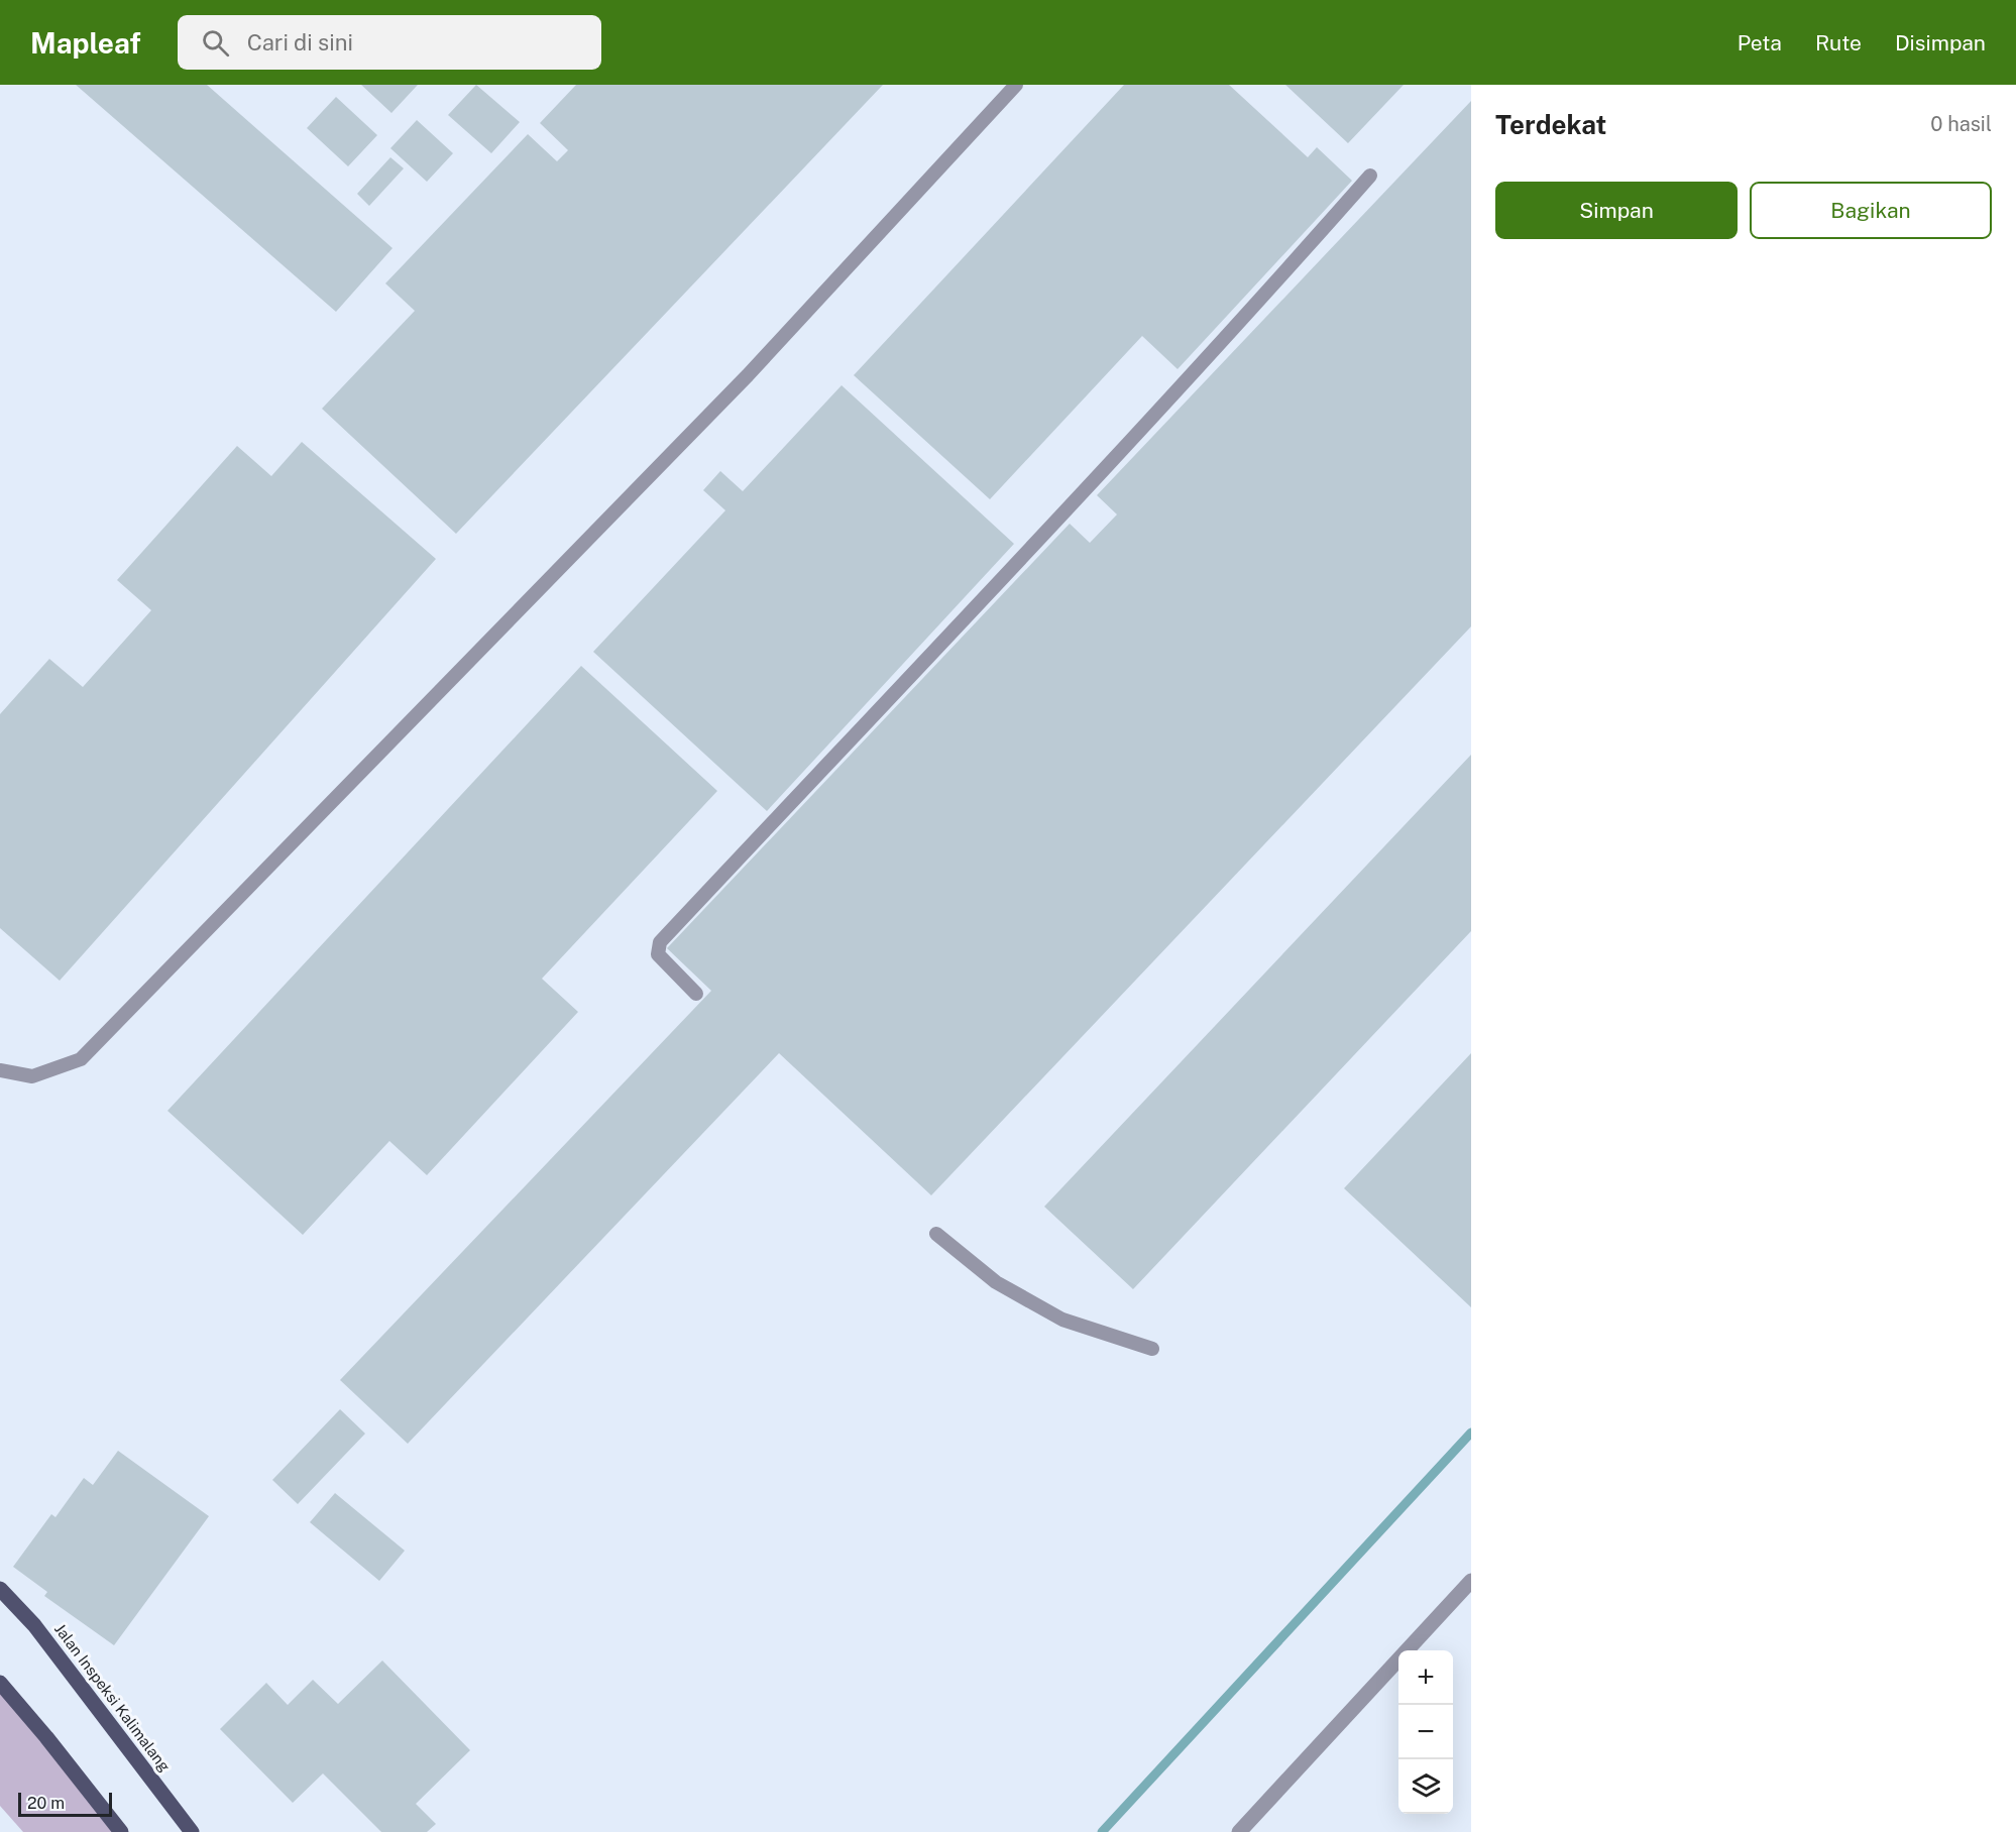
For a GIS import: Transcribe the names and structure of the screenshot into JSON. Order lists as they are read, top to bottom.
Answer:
{
  "streets": {
    "main road": ["Jalan Inspeksi Kalimalang"]
  },
  "scale_bar": "20 m",
  "page": {
    "header": "Mapleaf",
    "search": "Cari di sini",
    "nav": ["Peta", "Rute", "Disimpan"],
    "heading": ["Terdekat", "0 hasil"],
    "buttons": ["Simpan", "Bagikan"],
    "map_buttons": ["+", "−"],
    "scale": "20 m"
  }
}
